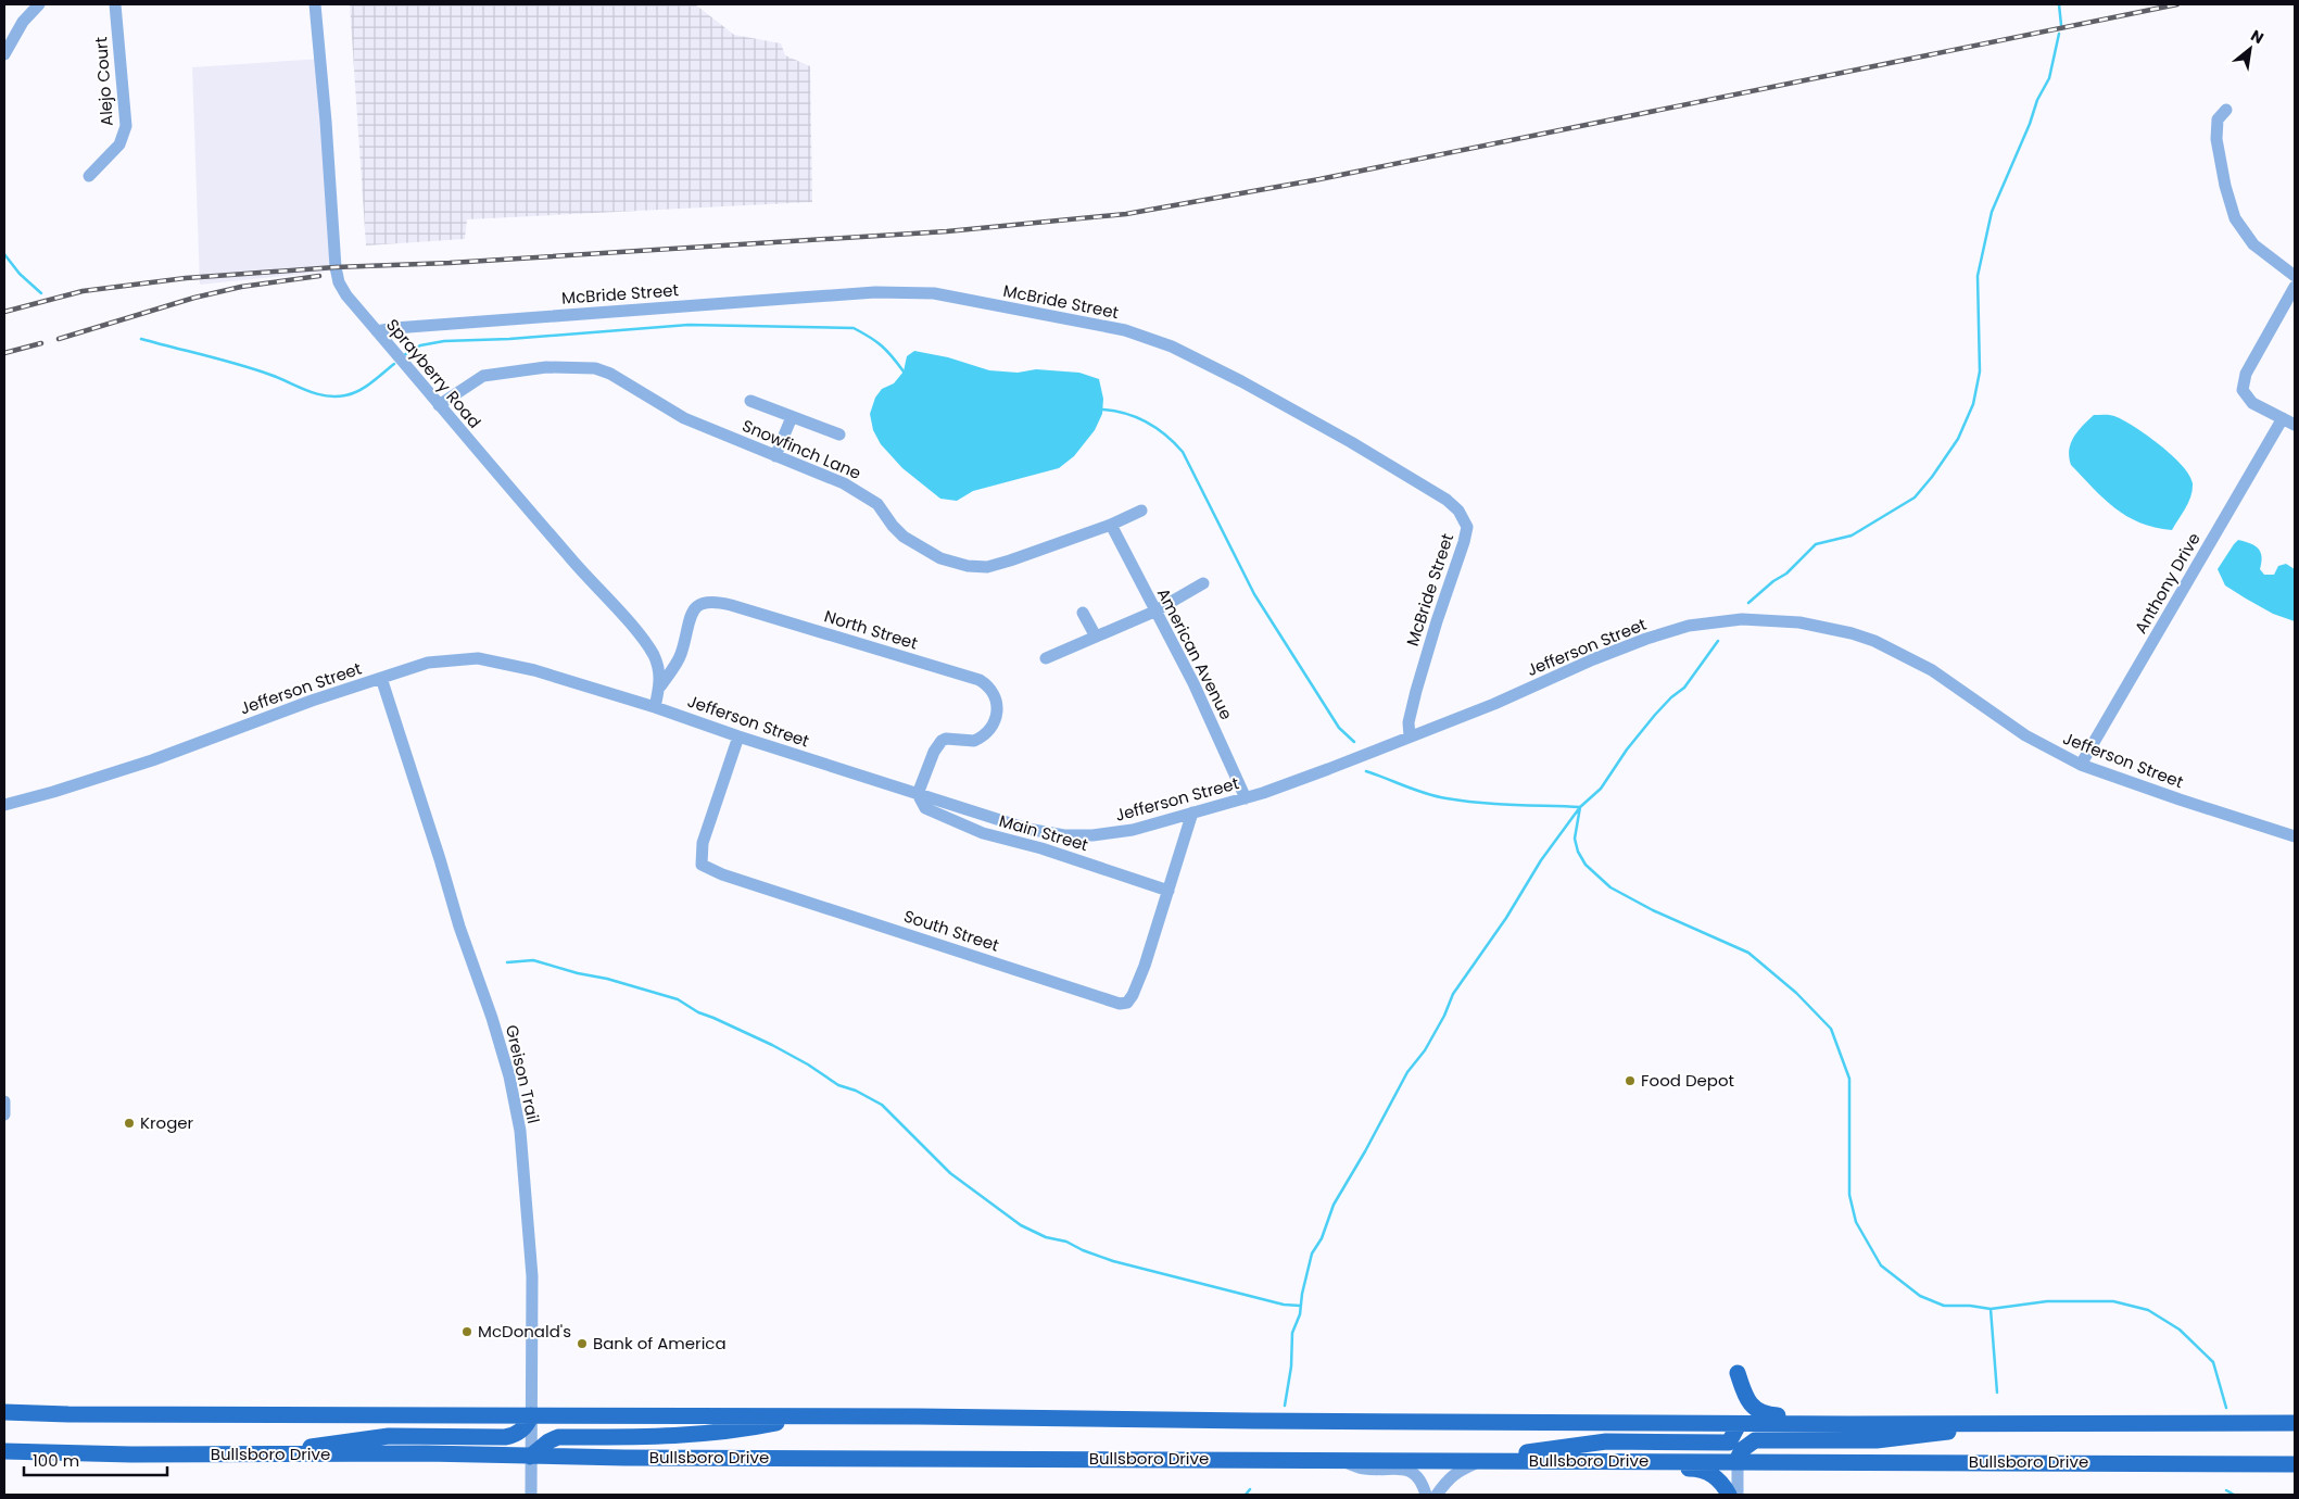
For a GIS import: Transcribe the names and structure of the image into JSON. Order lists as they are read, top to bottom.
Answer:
{
  "streets": {
    "main road": ["Bullsboro Drive"],
    "street": [
      "Alejo Court",
      "McBride Street",
      "Sprayberry Road",
      "Snowfinch Lane",
      "Anthony Drive",
      "North Street",
      "Jefferson Street",
      "American Avenue",
      "Main Street",
      "South Street",
      "Greison Trail"
    ]
  },
  "crossings": [
    ["McBride Street", "Sprayberry Road"],
    ["McBride Street", "Jefferson Street"],
    ["Sprayberry Road", "Snowfinch Lane"],
    ["Sprayberry Road", "North Street"],
    ["Sprayberry Road", "Jefferson Street"],
    ["Snowfinch Lane", "American Avenue"],
    ["Anthony Drive", "Jefferson Street"],
    ["North Street", "Jefferson Street"],
    ["North Street", "Main Street"],
    ["Jefferson Street", "American Avenue"],
    ["Jefferson Street", "Main Street"],
    ["Jefferson Street", "South Street"],
    ["Jefferson Street", "Greison Trail"],
    ["Main Street", "South Street"],
    ["Greison Trail", "Bullsboro Drive"]
  ],
  "places": [
    "Food Depot",
    "Kroger",
    "McDonald's",
    "Bank of America"
  ],
  "scale_bar": "100 m",
  "north": "top right"
}
